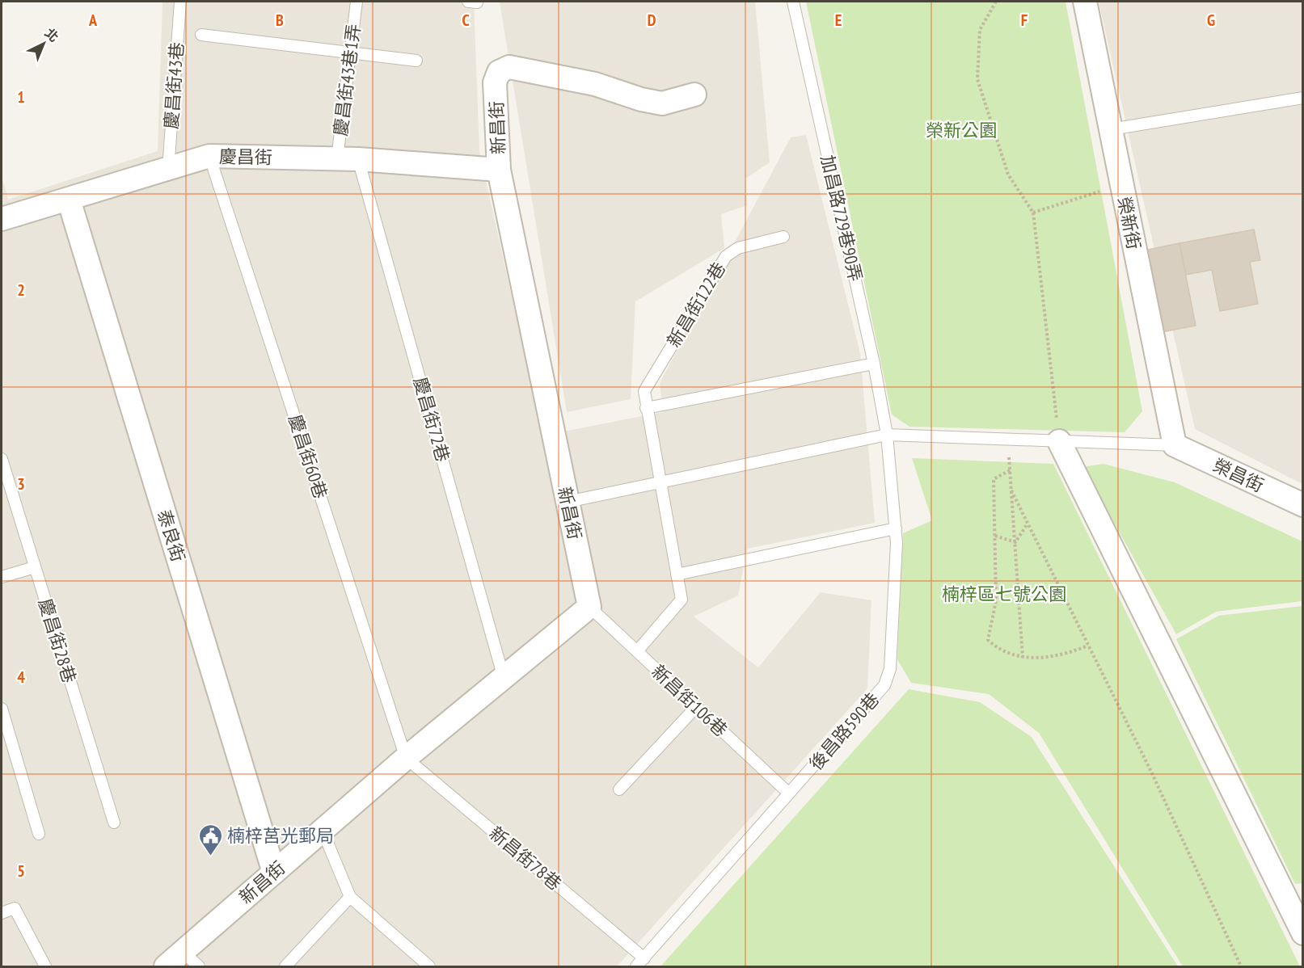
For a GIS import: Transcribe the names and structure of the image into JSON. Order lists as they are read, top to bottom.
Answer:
{
  "streets": {
    "street": [
      "新昌街",
      "慶昌街",
      "榮新街",
      "榮昌街",
      "泰良街"
    ],
    "lane": [
      "慶昌街43巷1弄",
      "慶昌街43巷",
      "加昌路729巷90弄",
      "新昌街122巷",
      "慶昌街72巷",
      "慶昌街60巷",
      "慶昌街28巷",
      "新昌街106巷",
      "後昌路590巷",
      "新昌街78巷"
    ]
  },
  "crossings": [
    ["慶昌街43巷1弄", "慶昌街"],
    ["慶昌街43巷1弄", "慶昌街72巷"],
    ["慶昌街43巷", "慶昌街"],
    ["新昌街", "慶昌街"],
    ["新昌街", "慶昌街72巷"],
    ["新昌街", "慶昌街60巷"],
    ["新昌街", "泰良街"],
    ["新昌街", "新昌街106巷"],
    ["新昌街", "新昌街78巷"],
    ["慶昌街", "慶昌街72巷"],
    ["慶昌街", "慶昌街60巷"],
    ["慶昌街", "泰良街"],
    ["加昌路729巷90弄", "後昌路590巷"],
    ["榮新街", "榮昌街"],
    ["新昌街122巷", "新昌街106巷"],
    ["慶昌街60巷", "新昌街78巷"],
    ["新昌街106巷", "後昌路590巷"],
    ["後昌路590巷", "新昌街78巷"]
  ],
  "parks": ["榮新公園", "楠梓區七號公園"],
  "places": {
    "public building": ["楠梓莒光郵局"]
  },
  "north": "top right",
  "grid": {
    "columns": [
      "A",
      "B",
      "C",
      "D",
      "E",
      "F",
      "G"
    ],
    "rows": [
      "1",
      "2",
      "3",
      "4",
      "5"
    ]
  }
}
